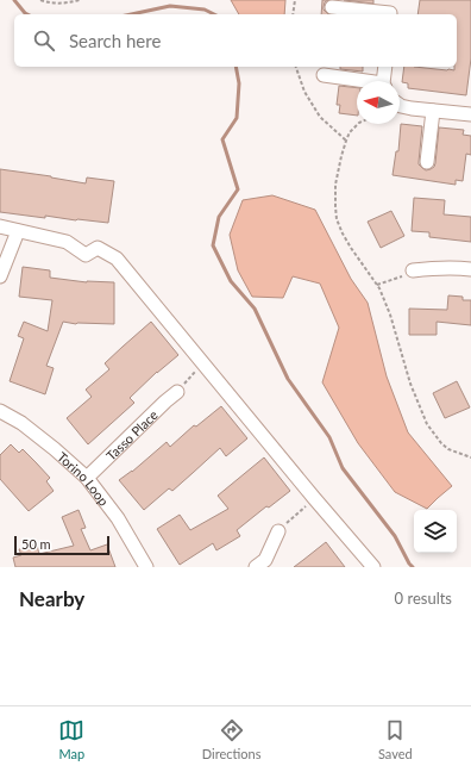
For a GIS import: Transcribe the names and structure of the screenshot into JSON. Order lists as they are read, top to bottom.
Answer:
{
  "streets": {
    "street": ["Tasso Place", "Torino Loop"]
  },
  "crossings": [
    ["Tasso Place", "Torino Loop"]
  ],
  "scale_bar": "50 m",
  "north": "left",
  "page": {
    "search": "Search here",
    "scale": "50 m",
    "heading": ["Nearby", "0 results"],
    "nav": ["Map", "Directions", "Saved"]
  }
}
